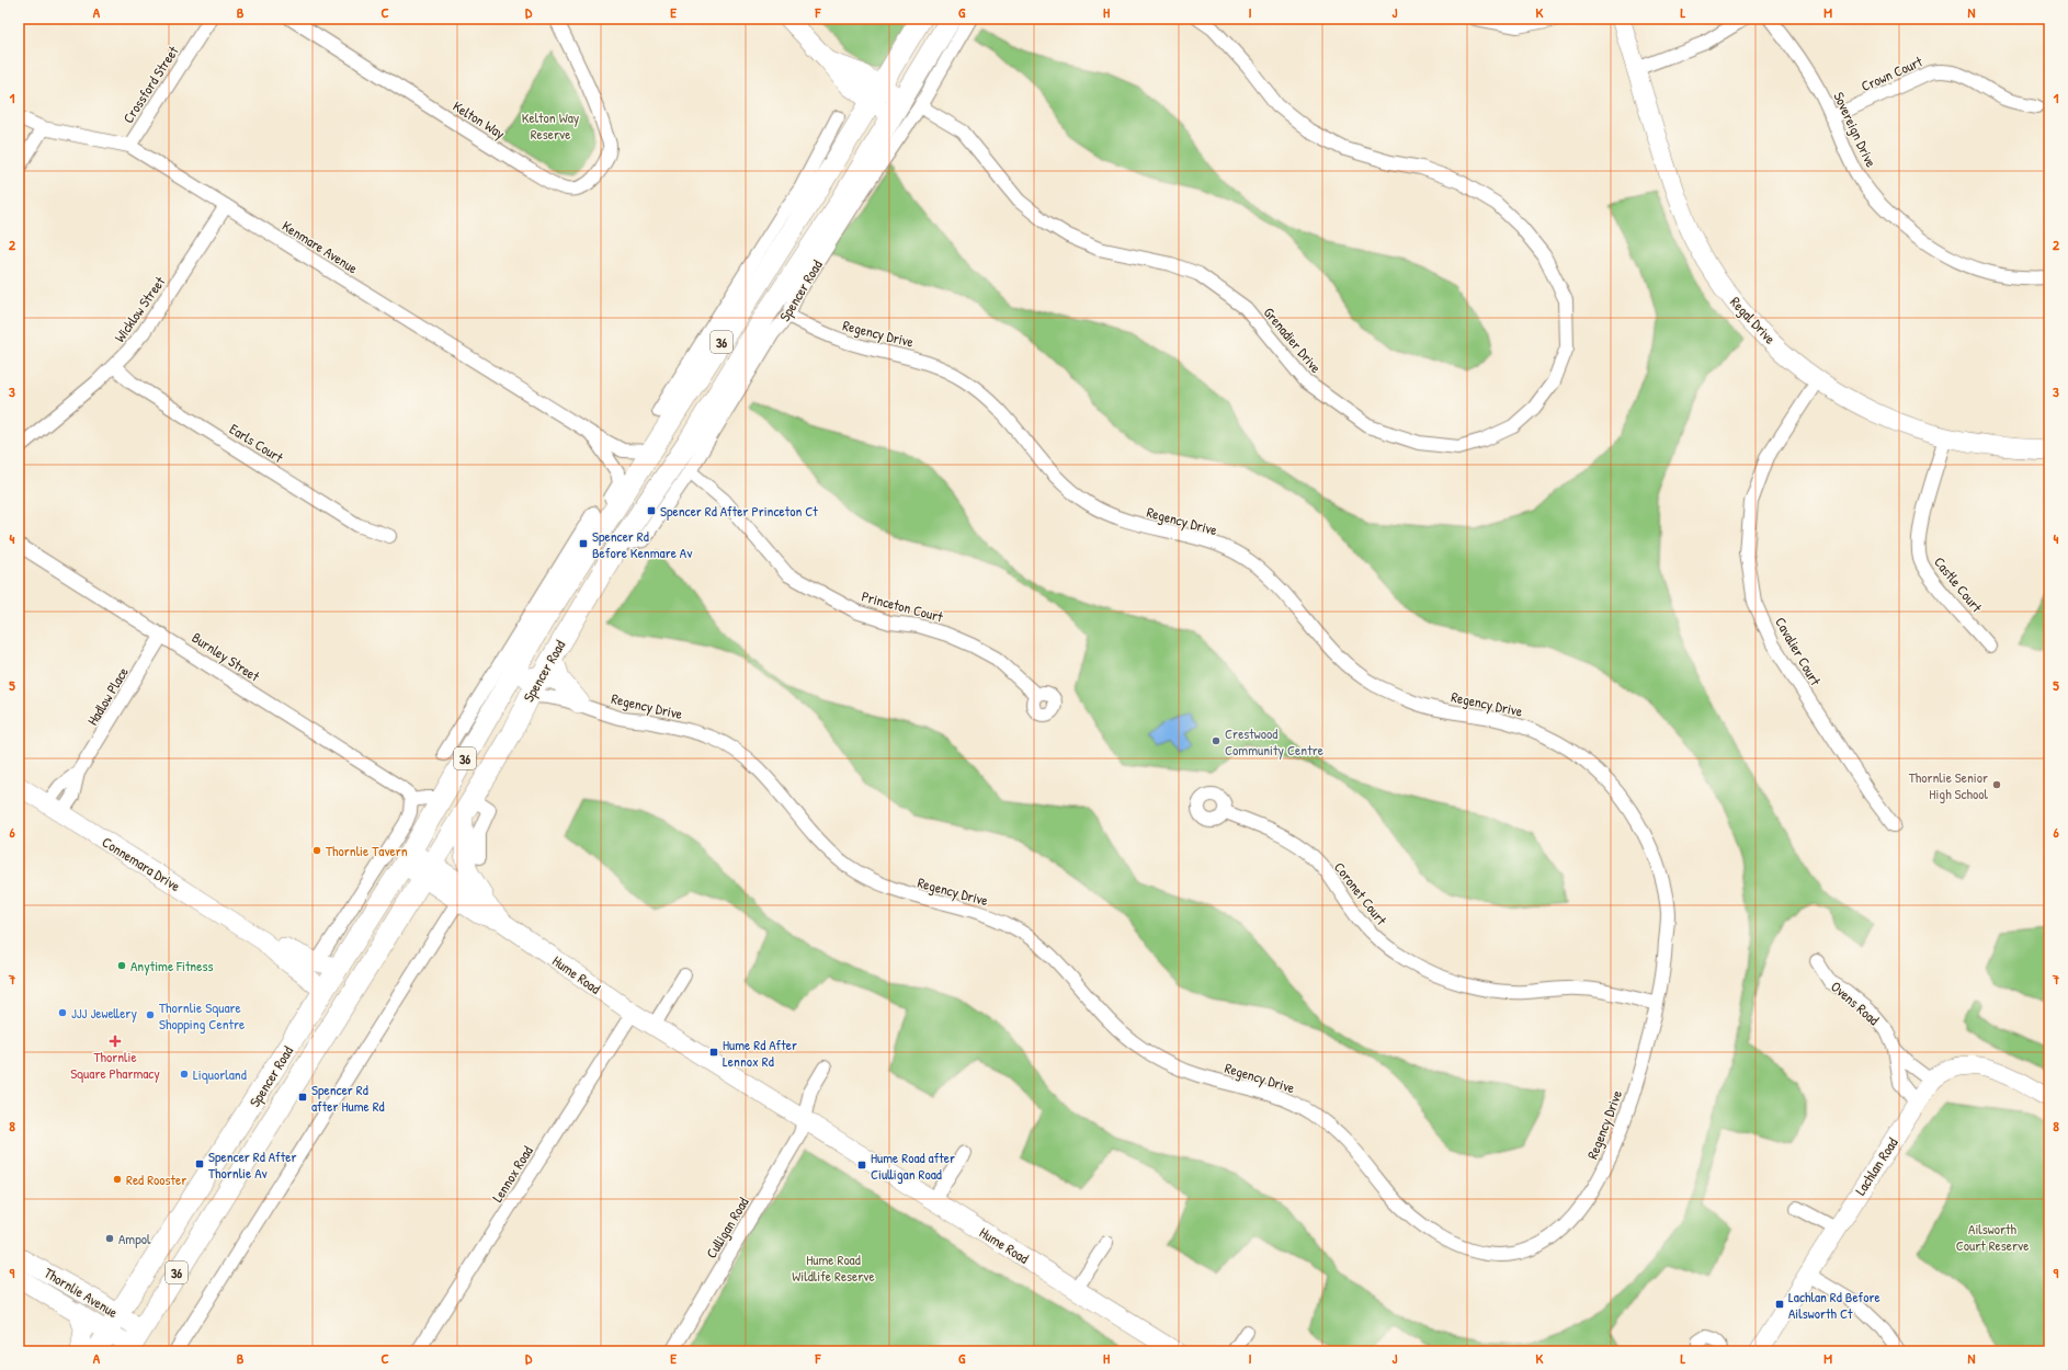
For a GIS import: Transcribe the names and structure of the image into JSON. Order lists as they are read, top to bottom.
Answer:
{
  "streets": {
    "main road": ["Spencer Road", "36"],
    "street": [
      "Crown Court",
      "Crossford Street",
      "Kelton Way",
      "Sovereign Drive",
      "Kenmare Avenue",
      "Wicklow Street",
      "Regal Drive",
      "Regency Drive",
      "Grenadier Drive",
      "Earls Court",
      "Castle Court",
      "Princeton Court",
      "Cavalier Court",
      "Burnley Street",
      "Hadlow Place",
      "Connemara Drive",
      "Coronet Court",
      "Hume Road",
      "Ovens Road",
      "Lachlan Road",
      "Lennox Road",
      "Culligan Road",
      "Thornlie Avenue"
    ]
  },
  "crossings": [
    ["Crown Court", "Sovereign Drive"],
    ["Crossford Street", "Kenmare Avenue"],
    ["Kenmare Avenue", "Spencer Road"],
    ["Kenmare Avenue", "Wicklow Street"],
    ["Spencer Road", "Regency Drive"],
    ["Spencer Road", "Grenadier Drive"],
    ["Spencer Road", "Princeton Court"],
    ["Spencer Road", "Connemara Drive"],
    ["Spencer Road", "Hume Road"],
    ["Spencer Road", "Thornlie Avenue"],
    ["Wicklow Street", "Earls Court"],
    ["Regal Drive", "Castle Court"],
    ["Regal Drive", "Cavalier Court"],
    ["Regency Drive", "Coronet Court"],
    ["Burnley Street", "Hadlow Place"],
    ["Hadlow Place", "Connemara Drive"],
    ["Hume Road", "Lennox Road"],
    ["Hume Road", "Culligan Road"],
    ["Ovens Road", "Lachlan Road"]
  ],
  "parks": ["Kelton Way Reserve", "Ailsworth Court Reserve", "Hume Road Wildlife Reserve"],
  "places": {
    "transit": [
      "Spencer Rd After Princeton Ct",
      "Spencer Rd Before Kenmare Av",
      "Hume Rd After Lennox Rd",
      "Spencer Rd after Hume Rd",
      "Spencer Rd After Thornlie Av",
      "Hume Road after Ciulligan Road",
      "Lachlan Rd Before Ailsworth Ct"
    ],
    "other": [
      "Crestwood Community Centre",
      "Thornlie Senior High School",
      "Thornlie Tavern",
      "Anytime Fitness",
      "JJJ Jewellery",
      "Thornlie Square Shopping Centre",
      "Liquorland",
      "Red Rooster",
      "Ampol"
    ],
    "health": ["Thornlie Square Pharmacy"]
  },
  "grid": {
    "columns": [
      "A",
      "B",
      "C",
      "D",
      "E",
      "F",
      "G",
      "H",
      "I",
      "J",
      "K",
      "L",
      "M",
      "N"
    ],
    "rows": [
      "1",
      "2",
      "3",
      "4",
      "5",
      "6",
      "7",
      "8",
      "9"
    ]
  }
}
